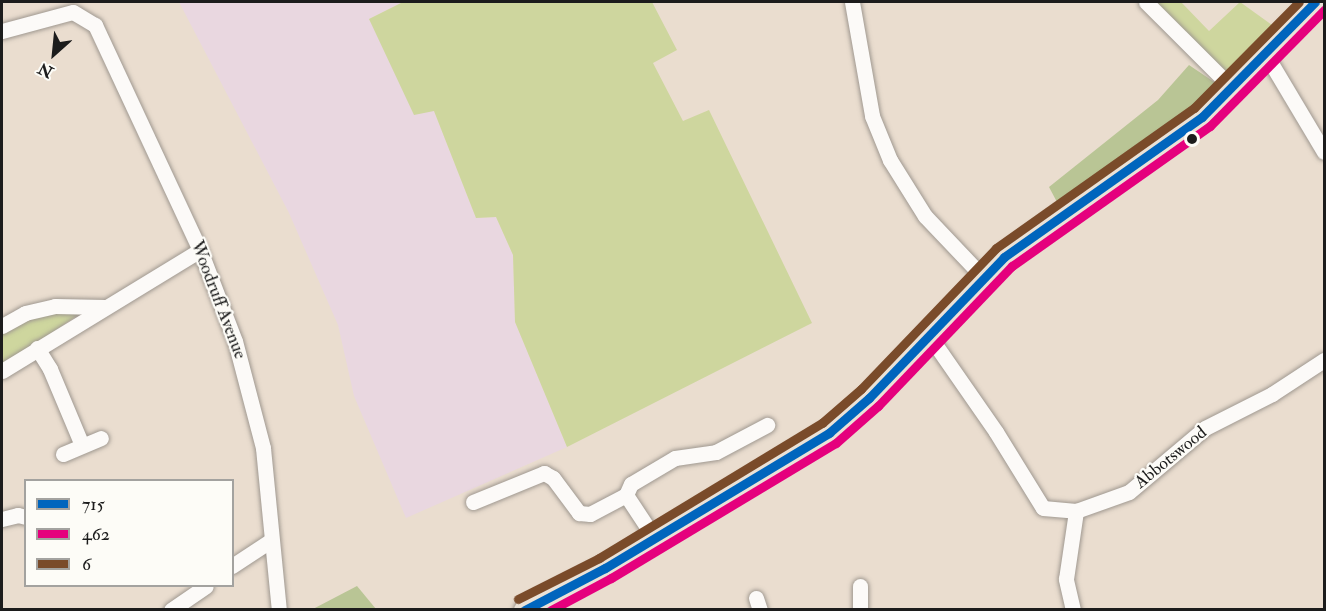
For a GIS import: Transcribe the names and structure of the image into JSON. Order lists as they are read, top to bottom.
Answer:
{
  "streets": {
    "street": ["Woodruff Avenue", "Abbotswood"]
  },
  "lines": ["transit line 715", "transit line 6", "transit line 462"],
  "legend": ["715", "462", "6"],
  "north": "bottom left"
}
